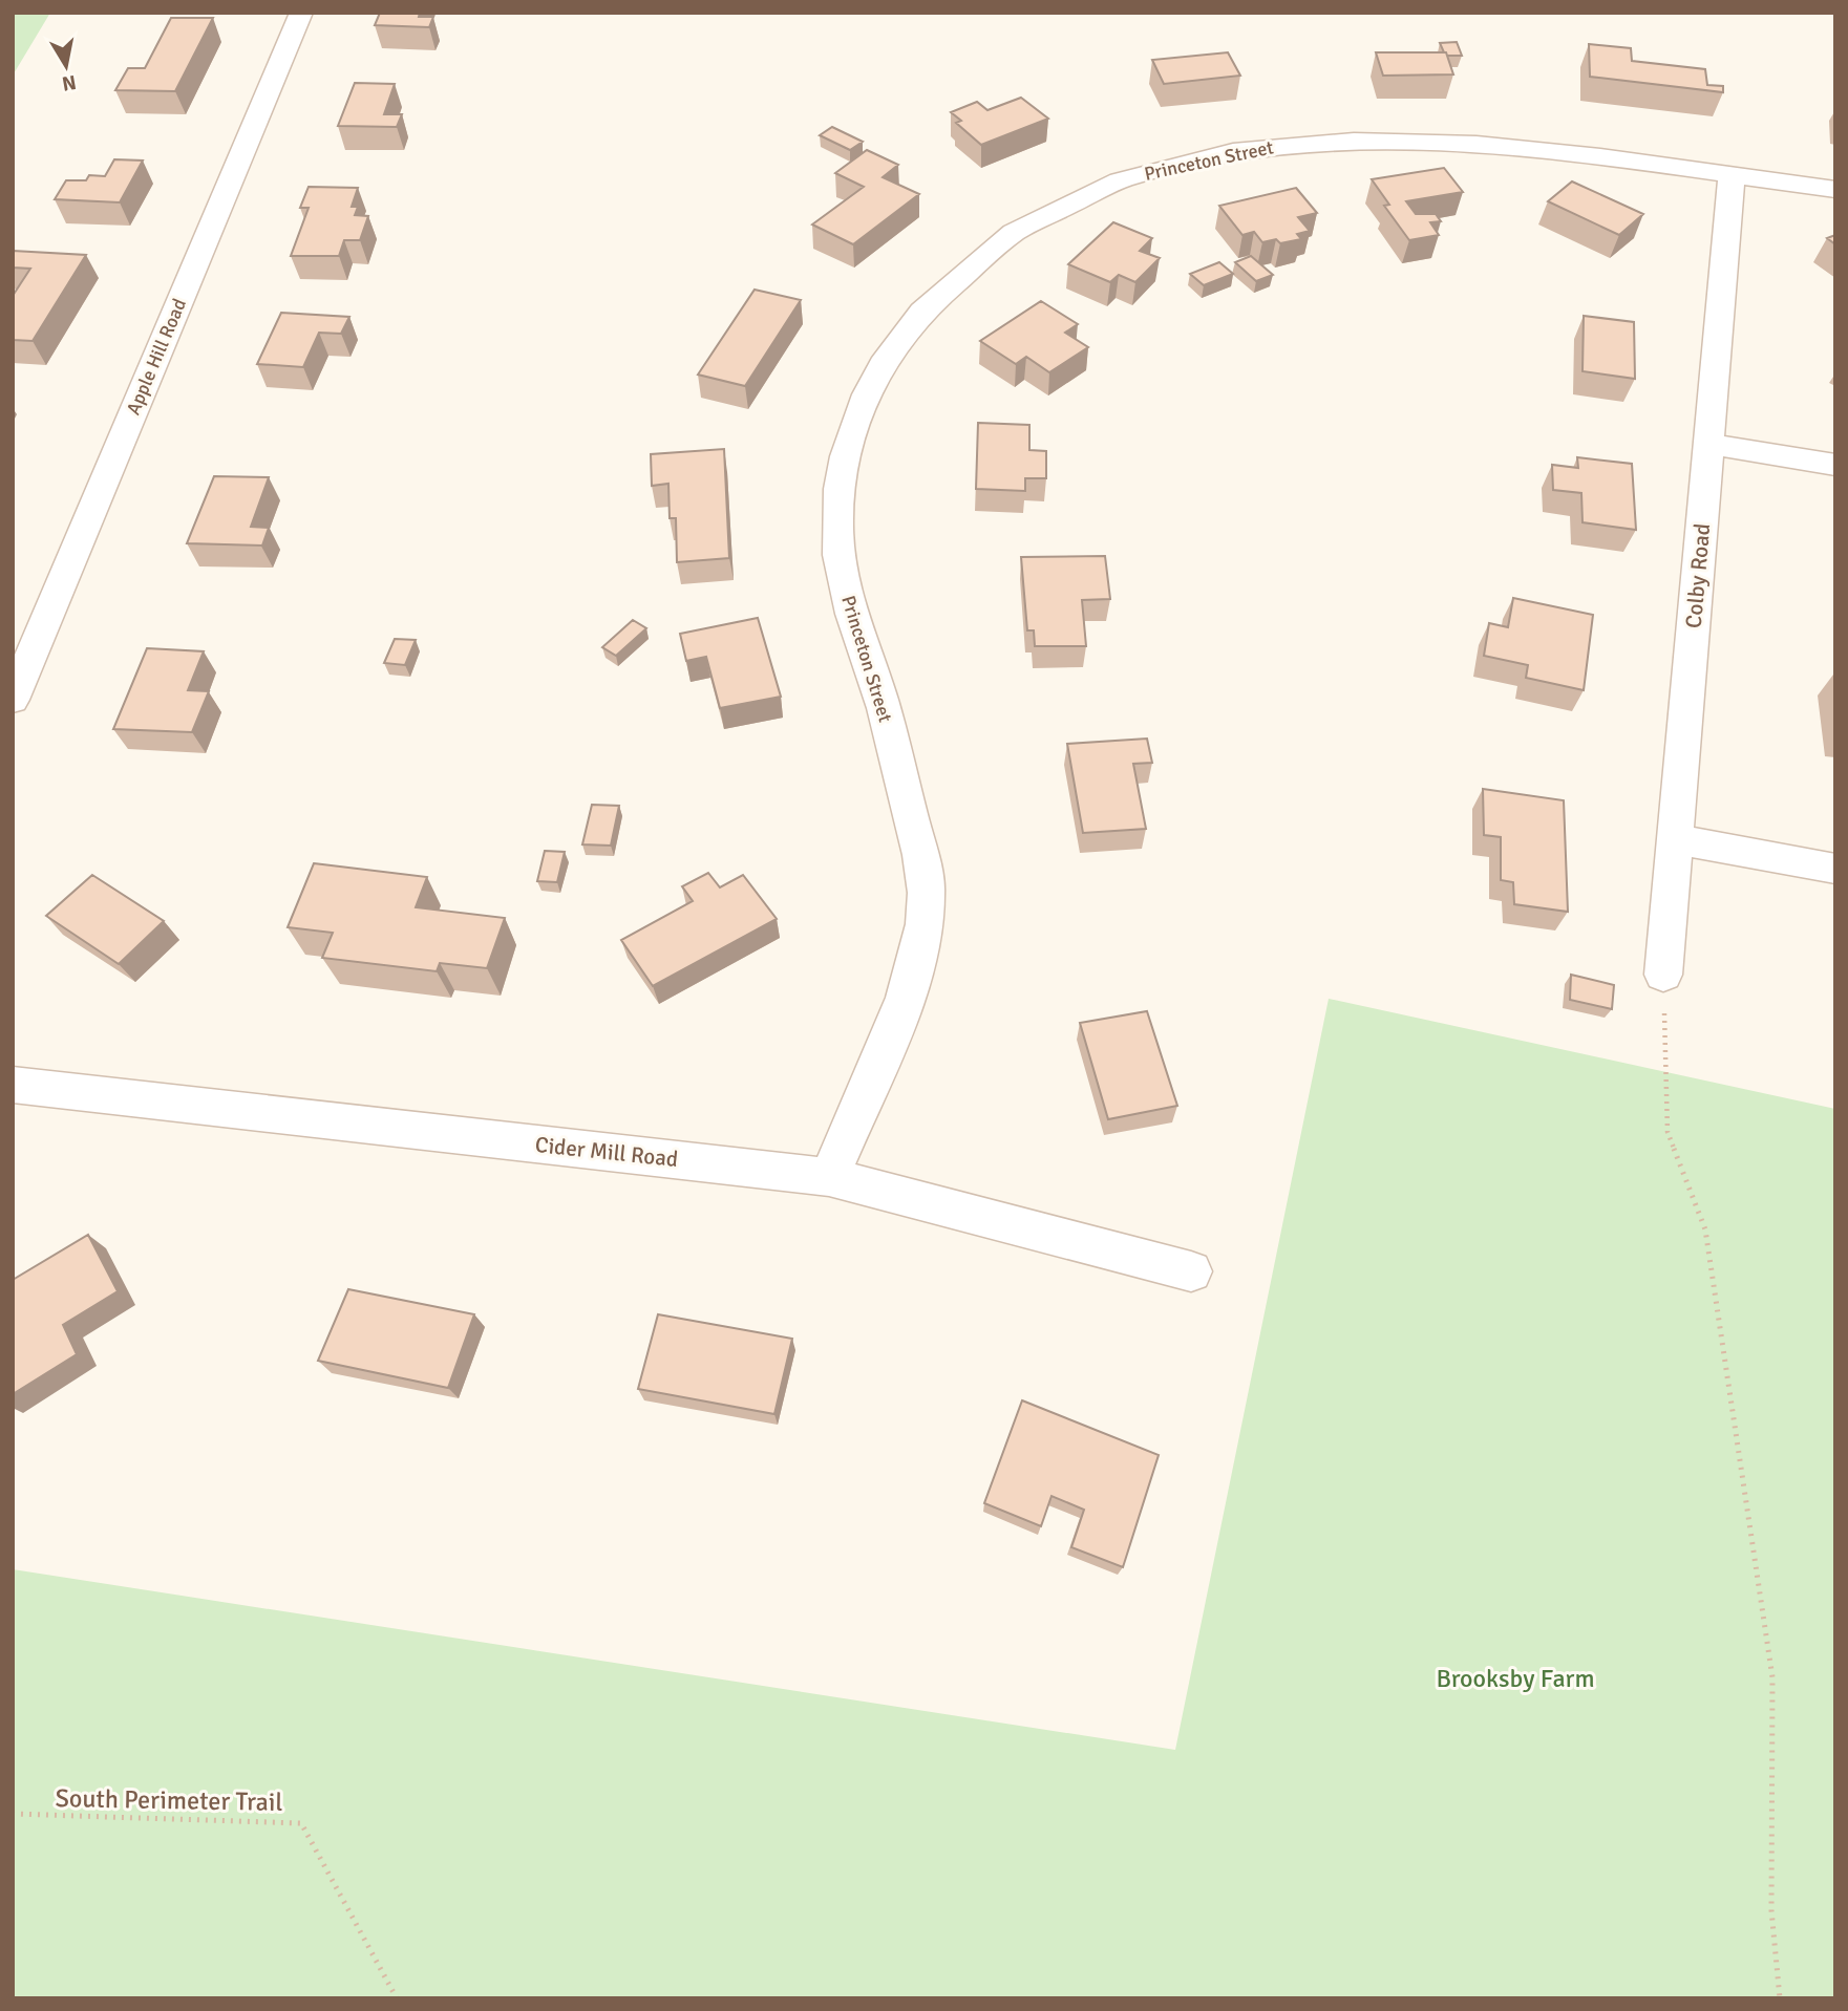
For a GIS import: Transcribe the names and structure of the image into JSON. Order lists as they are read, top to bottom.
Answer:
{
  "streets": {
    "street": [
      "Princeton Street",
      "Apple Hill Road",
      "Colby Road",
      "Cider Mill Road"
    ],
    "path": ["South Perimeter Trail"]
  },
  "crossings": [
    ["Princeton Street", "Colby Road"],
    ["Princeton Street", "Cider Mill Road"]
  ],
  "parks": ["Brooksby Farm"],
  "north": "bottom"
}
